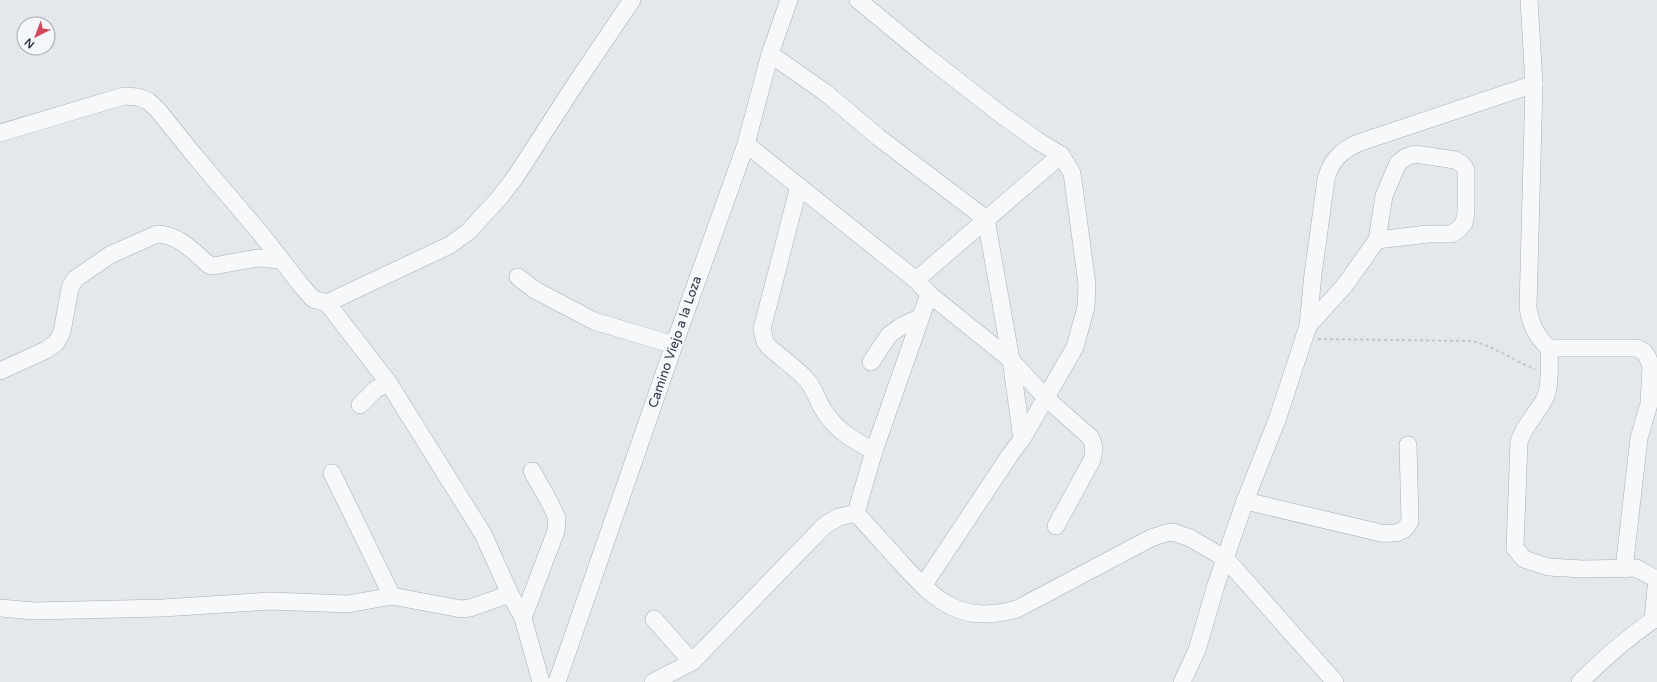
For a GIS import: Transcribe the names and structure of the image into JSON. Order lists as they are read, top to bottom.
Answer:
{
  "streets": {
    "street": ["Camino Viejo a la Loza"]
  },
  "north": "bottom left"
}
